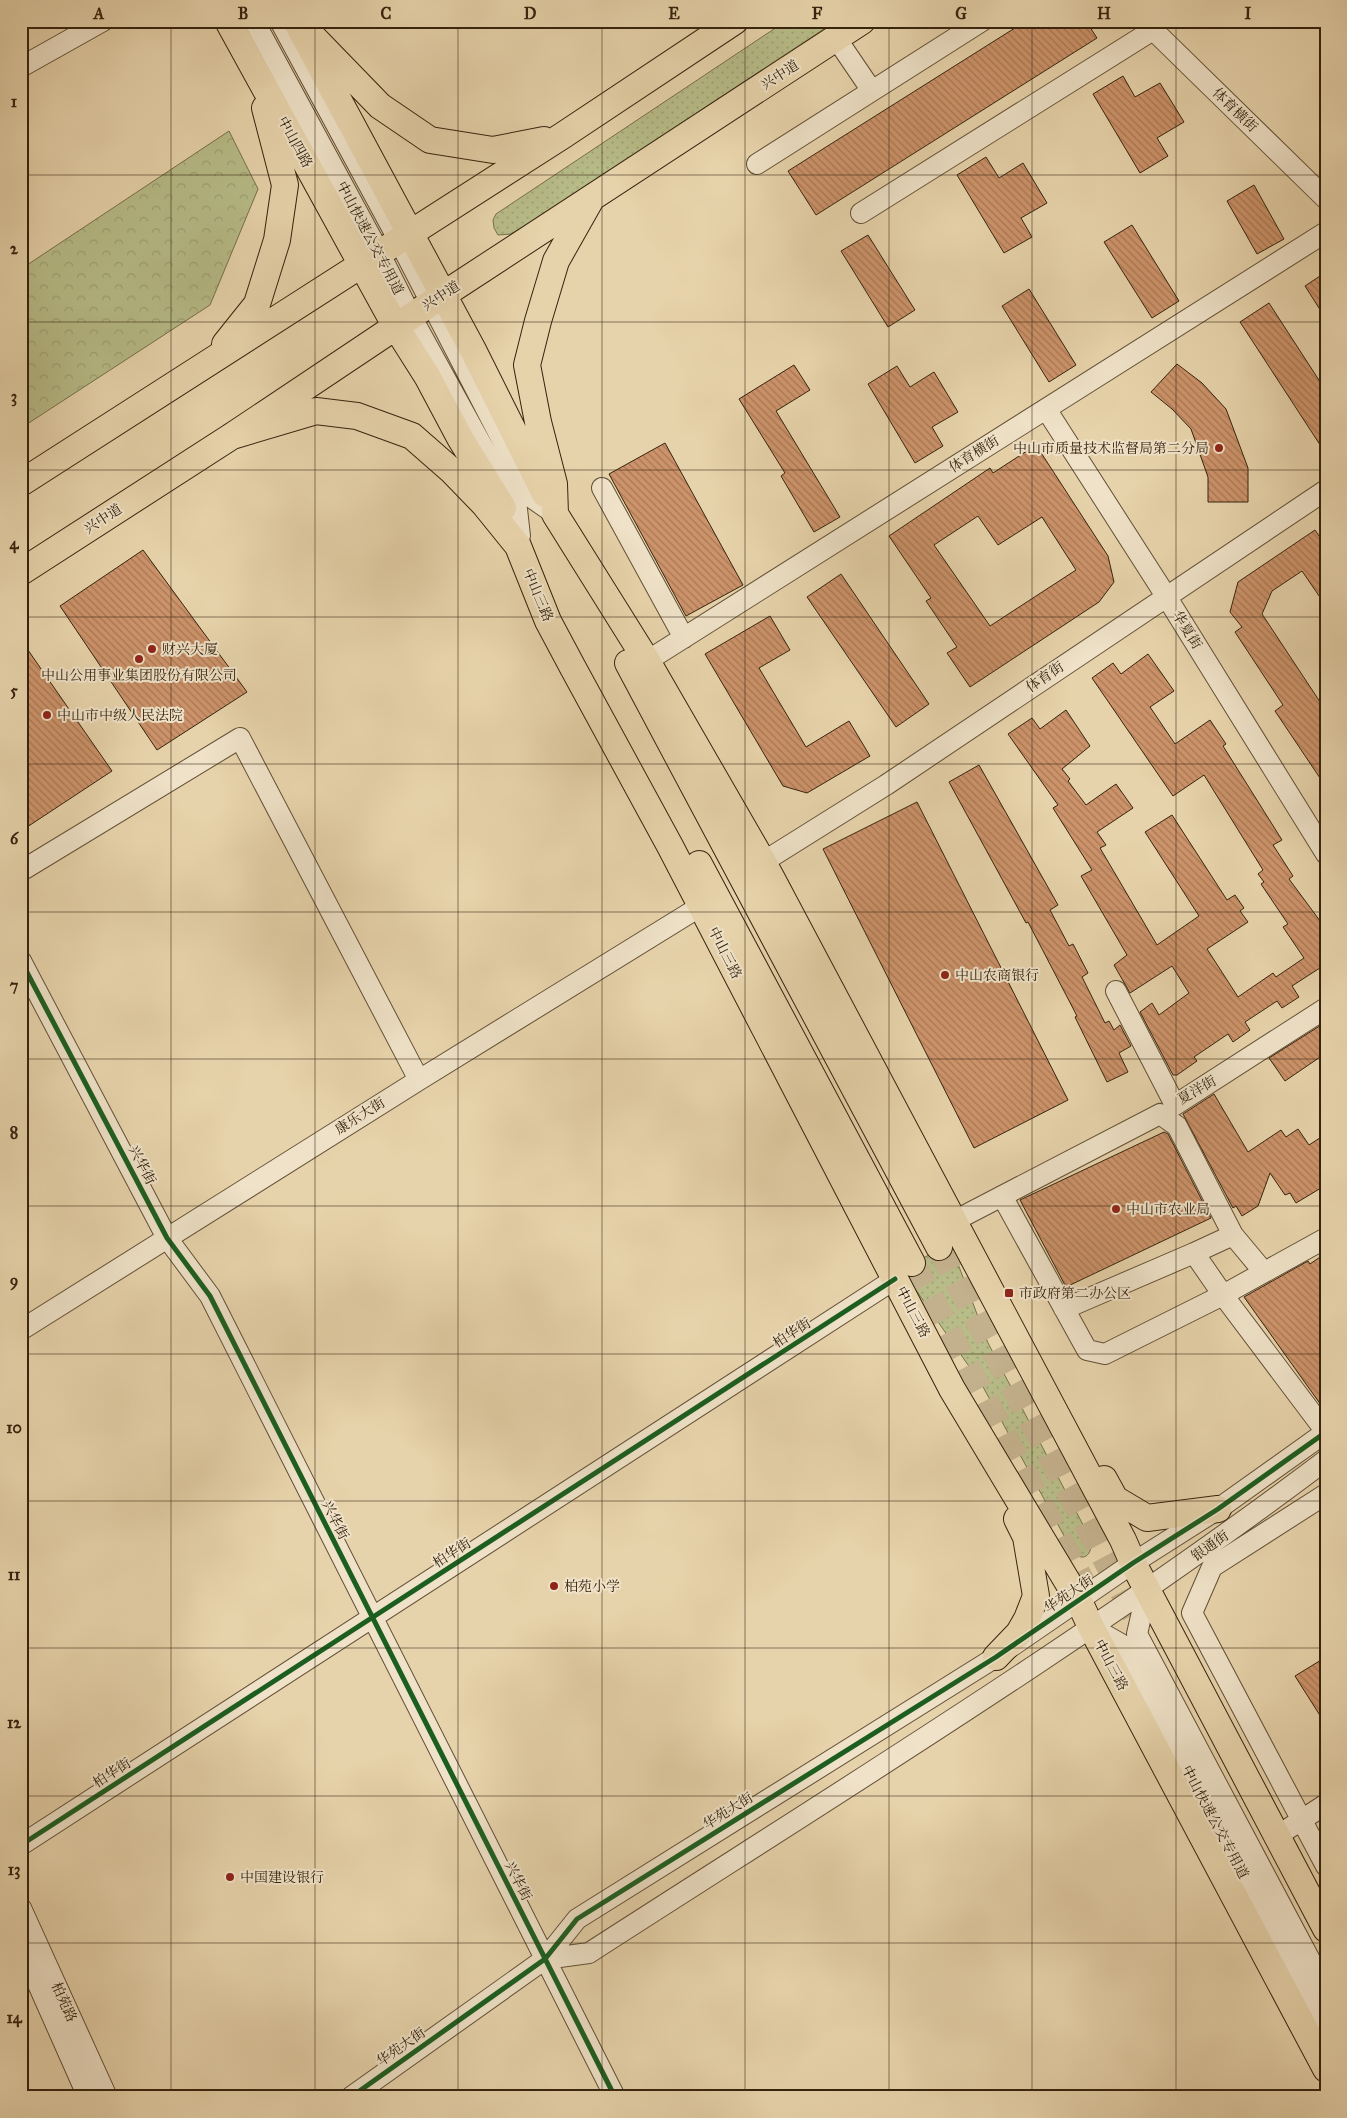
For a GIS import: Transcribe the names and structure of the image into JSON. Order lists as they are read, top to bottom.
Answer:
{
  "streets": {
    "main road": ["兴中道", "中山四路", "中山三路"],
    "street": [
      "体育横街",
      "中山快速公交专用道",
      "华夏街",
      "体育街",
      "夏洋街",
      "康乐大街",
      "兴华街",
      "柏华街",
      "银通街",
      "华苑大街",
      "柏苑路"
    ]
  },
  "crossings": [
    ["兴中道", "中山三路"],
    ["体育横街", "中山三路"],
    ["体育横街", "华夏街"],
    ["中山四路", "中山快速公交专用道"],
    ["中山四路", "中山三路"],
    ["中山快速公交专用道", "中山三路"],
    ["中山快速公交专用道", "银通街"],
    ["中山快速公交专用道", "华苑大街"],
    ["中山三路", "体育街"],
    ["中山三路", "康乐大街"],
    ["中山三路", "柏华街"],
    ["中山三路", "银通街"],
    ["中山三路", "华苑大街"],
    ["华夏街", "体育街"],
    ["康乐大街", "兴华街"],
    ["兴华街", "柏华街"],
    ["兴华街", "华苑大街"],
    ["银通街", "华苑大街"]
  ],
  "places": {
    "other": [
      "中山市质量技术监督局第二分局",
      "财兴大厦",
      "中山公用事业集团股份有限公司",
      "中山市中级人民法院",
      "中山农商银行",
      "中山市农业局",
      "柏苑小学",
      "中国建设银行"
    ],
    "transit": ["市政府第二办公区"]
  },
  "grid": {
    "columns": [
      "A",
      "B",
      "C",
      "D",
      "E",
      "F",
      "G",
      "H",
      "I"
    ],
    "rows": [
      "1",
      "2",
      "3",
      "4",
      "5",
      "6",
      "7",
      "8",
      "9",
      "10",
      "11",
      "12",
      "13",
      "14"
    ]
  }
}
